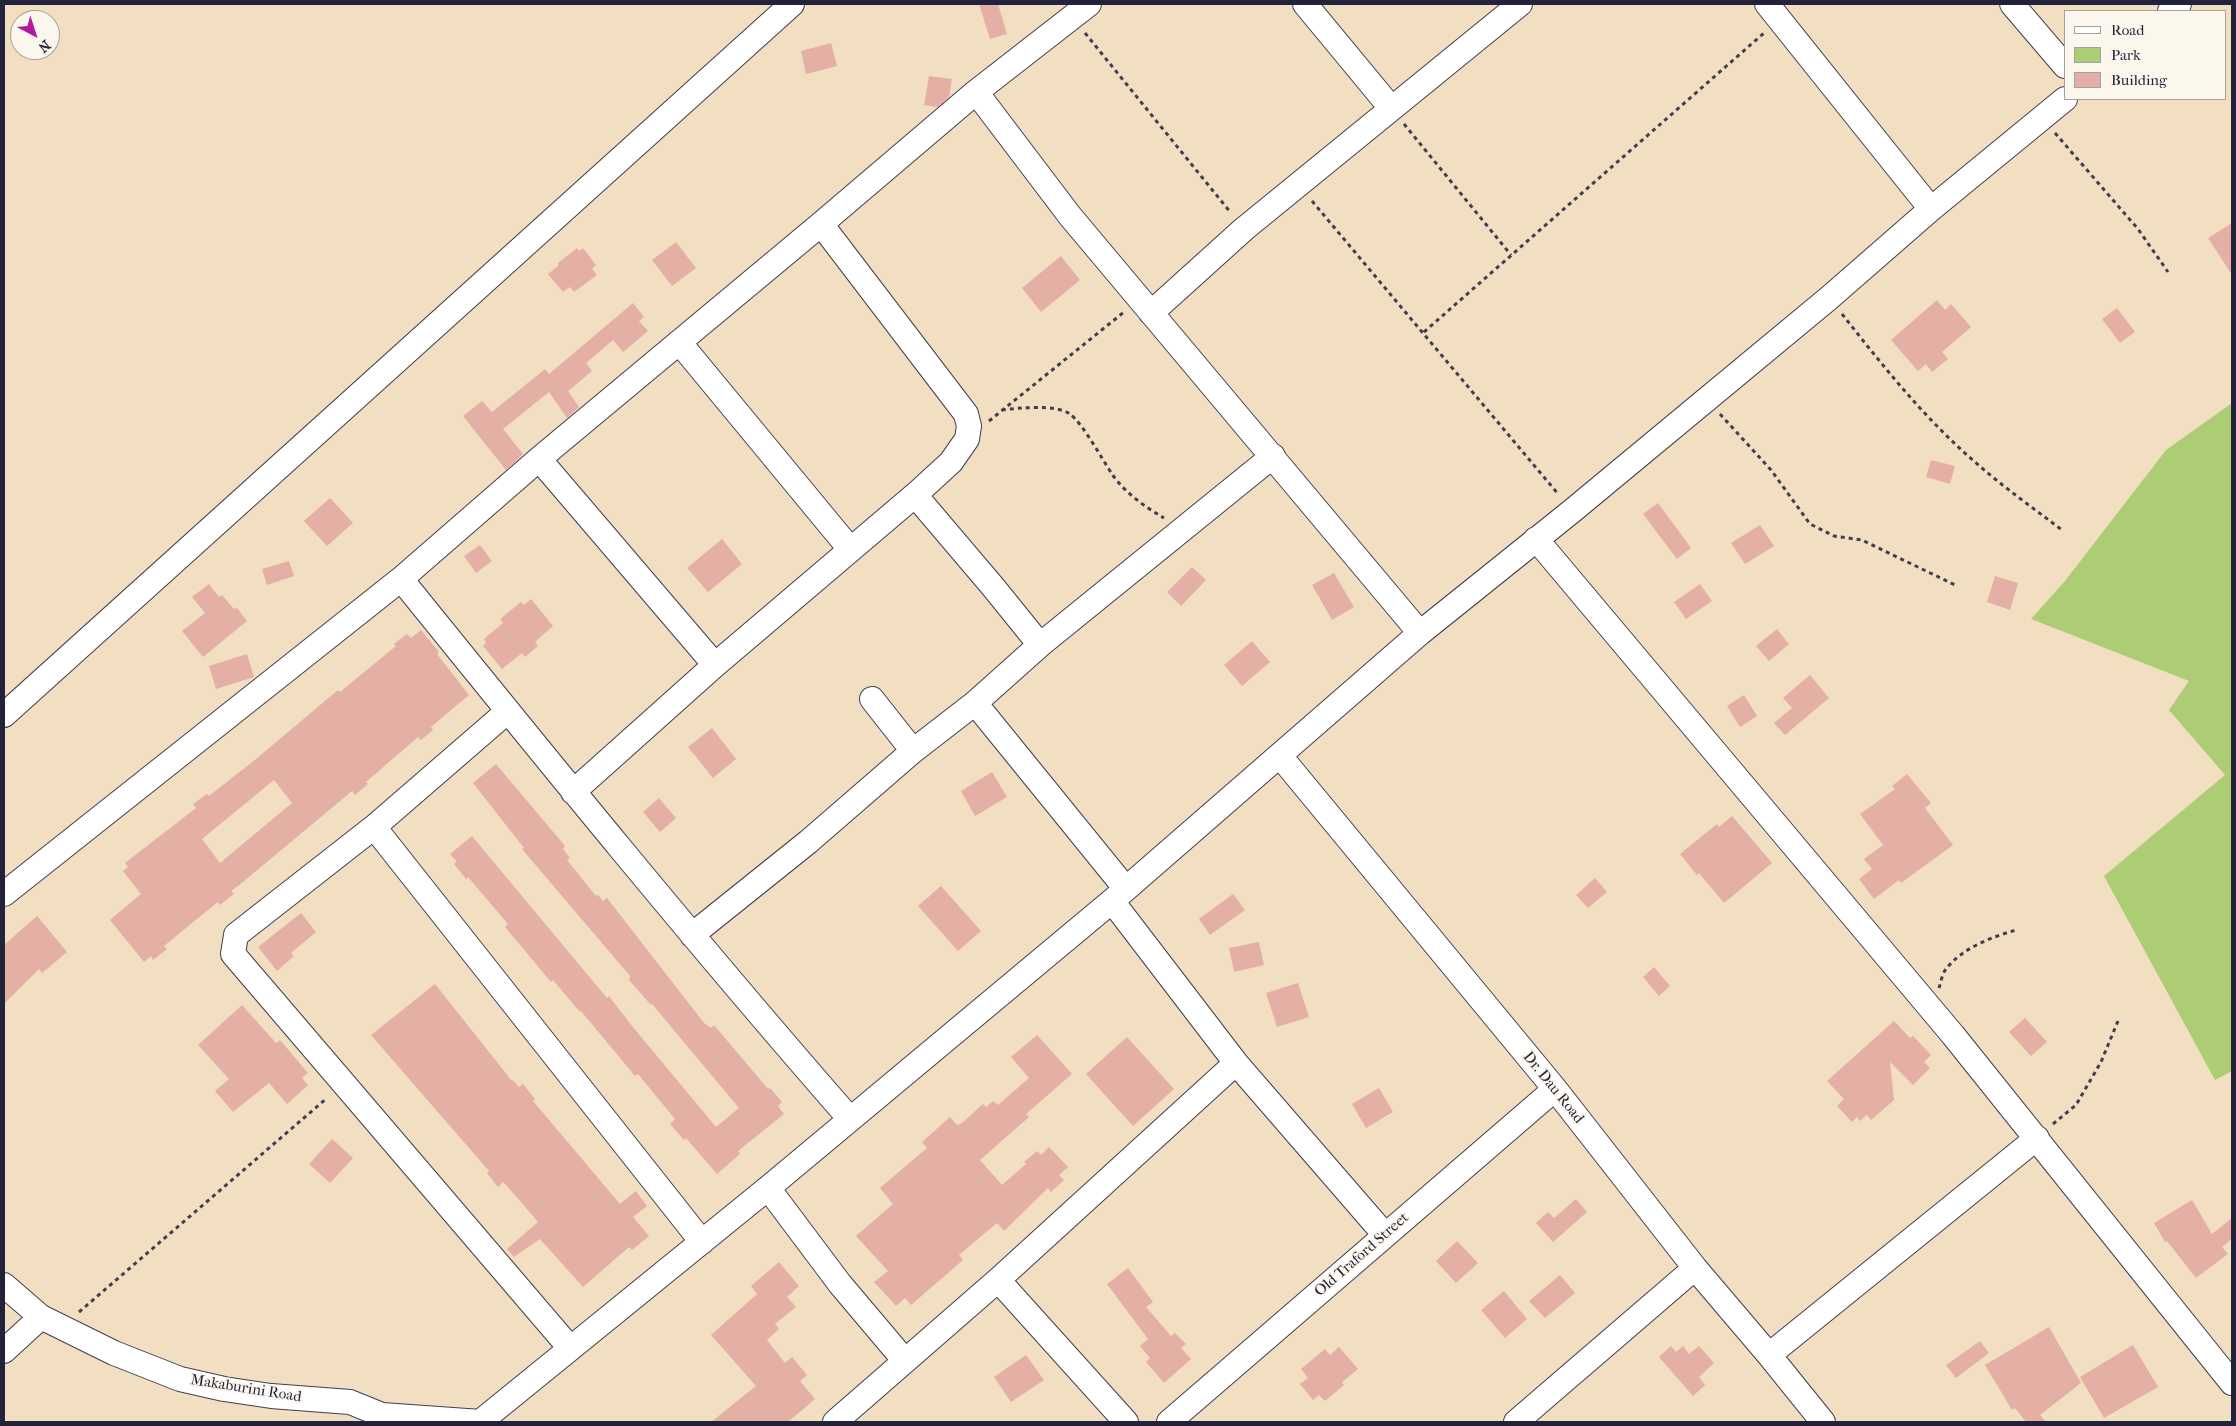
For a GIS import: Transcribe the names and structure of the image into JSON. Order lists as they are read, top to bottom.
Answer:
{
  "streets": {
    "street": ["Dr. Dau Road", "Old Traford Street", "Makaburini Road"]
  },
  "crossings": [
    ["Dr. Dau Road", "Old Traford Street"]
  ],
  "legend": ["Road", "Park", "Building"],
  "north": "bottom right"
}
